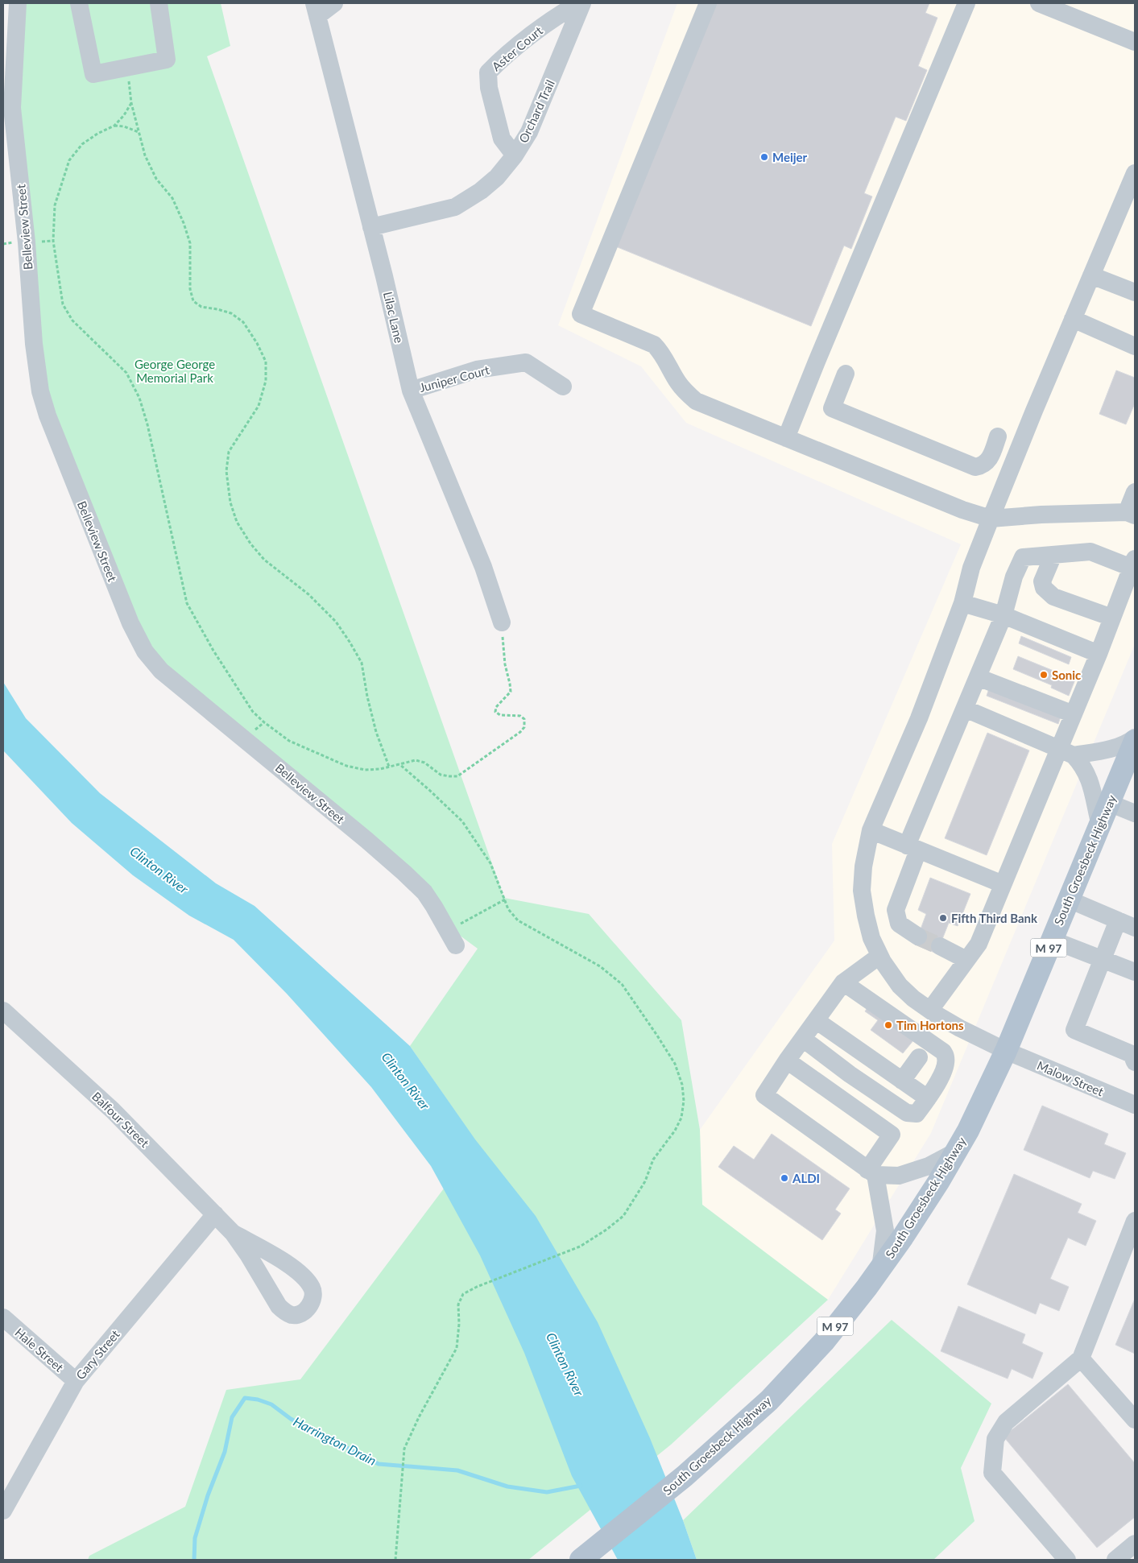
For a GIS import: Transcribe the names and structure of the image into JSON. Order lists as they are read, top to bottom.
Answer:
{
  "streets": {
    "main road": ["South Groesbeck Highway", "M 97"],
    "street": [
      "Aster Court",
      "Orchard Trail",
      "Belleview Street",
      "Lilac Lane",
      "Juniper Court",
      "Malow Street",
      "Balfour Street",
      "Hale Street",
      "Gary Street"
    ]
  },
  "crossings": [
    ["Aster Court", "Orchard Trail"],
    ["Orchard Trail", "Lilac Lane"],
    ["Lilac Lane", "Juniper Court"],
    ["South Groesbeck Highway", "Malow Street"],
    ["Balfour Street", "Gary Street"],
    ["Hale Street", "Gary Street"]
  ],
  "water": ["Clinton River", "Harrington Drain"],
  "parks": ["George George Memorial Park"],
  "places": [
    "Meijer",
    "Sonic",
    "Fifth Third Bank",
    "Tim Hortons",
    "ALDI"
  ]
}
